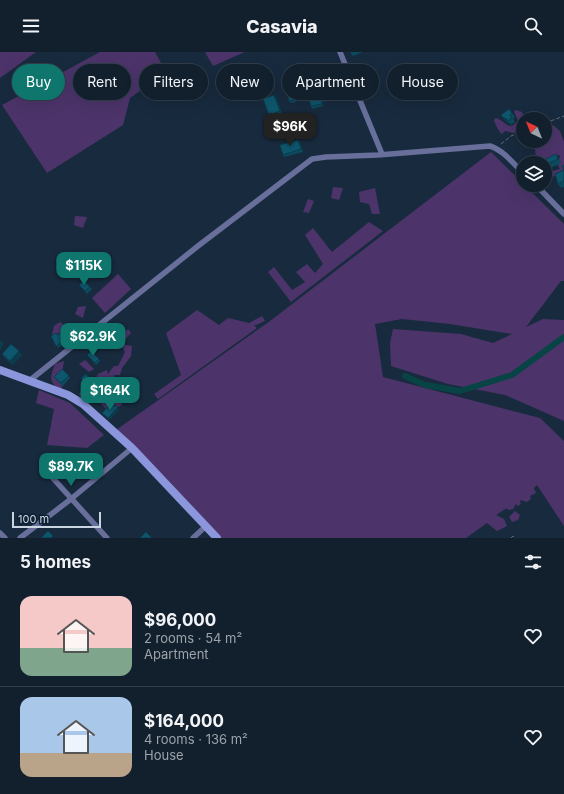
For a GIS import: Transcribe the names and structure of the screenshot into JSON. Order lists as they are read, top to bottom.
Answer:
{
  "scale_bar": "100 m",
  "north": "top left",
  "page": {
    "header": "Casavia",
    "chip": [
      "Buy",
      "Rent",
      "Filters",
      "New",
      "Apartment",
      "House"
    ],
    "price": [
      "$96K",
      "$115K",
      "$62.9K",
      "$164K",
      "$89.7K"
    ],
    "scale": "100 m",
    "heading": "5 homes",
    "list": [
      {
        "name": "$96,000",
        "note": "2 rooms · 54 m² · Apartment"
      },
      {
        "name": "$164,000",
        "note": "4 rooms · 136 m² · House"
      }
    ]
  }
}
